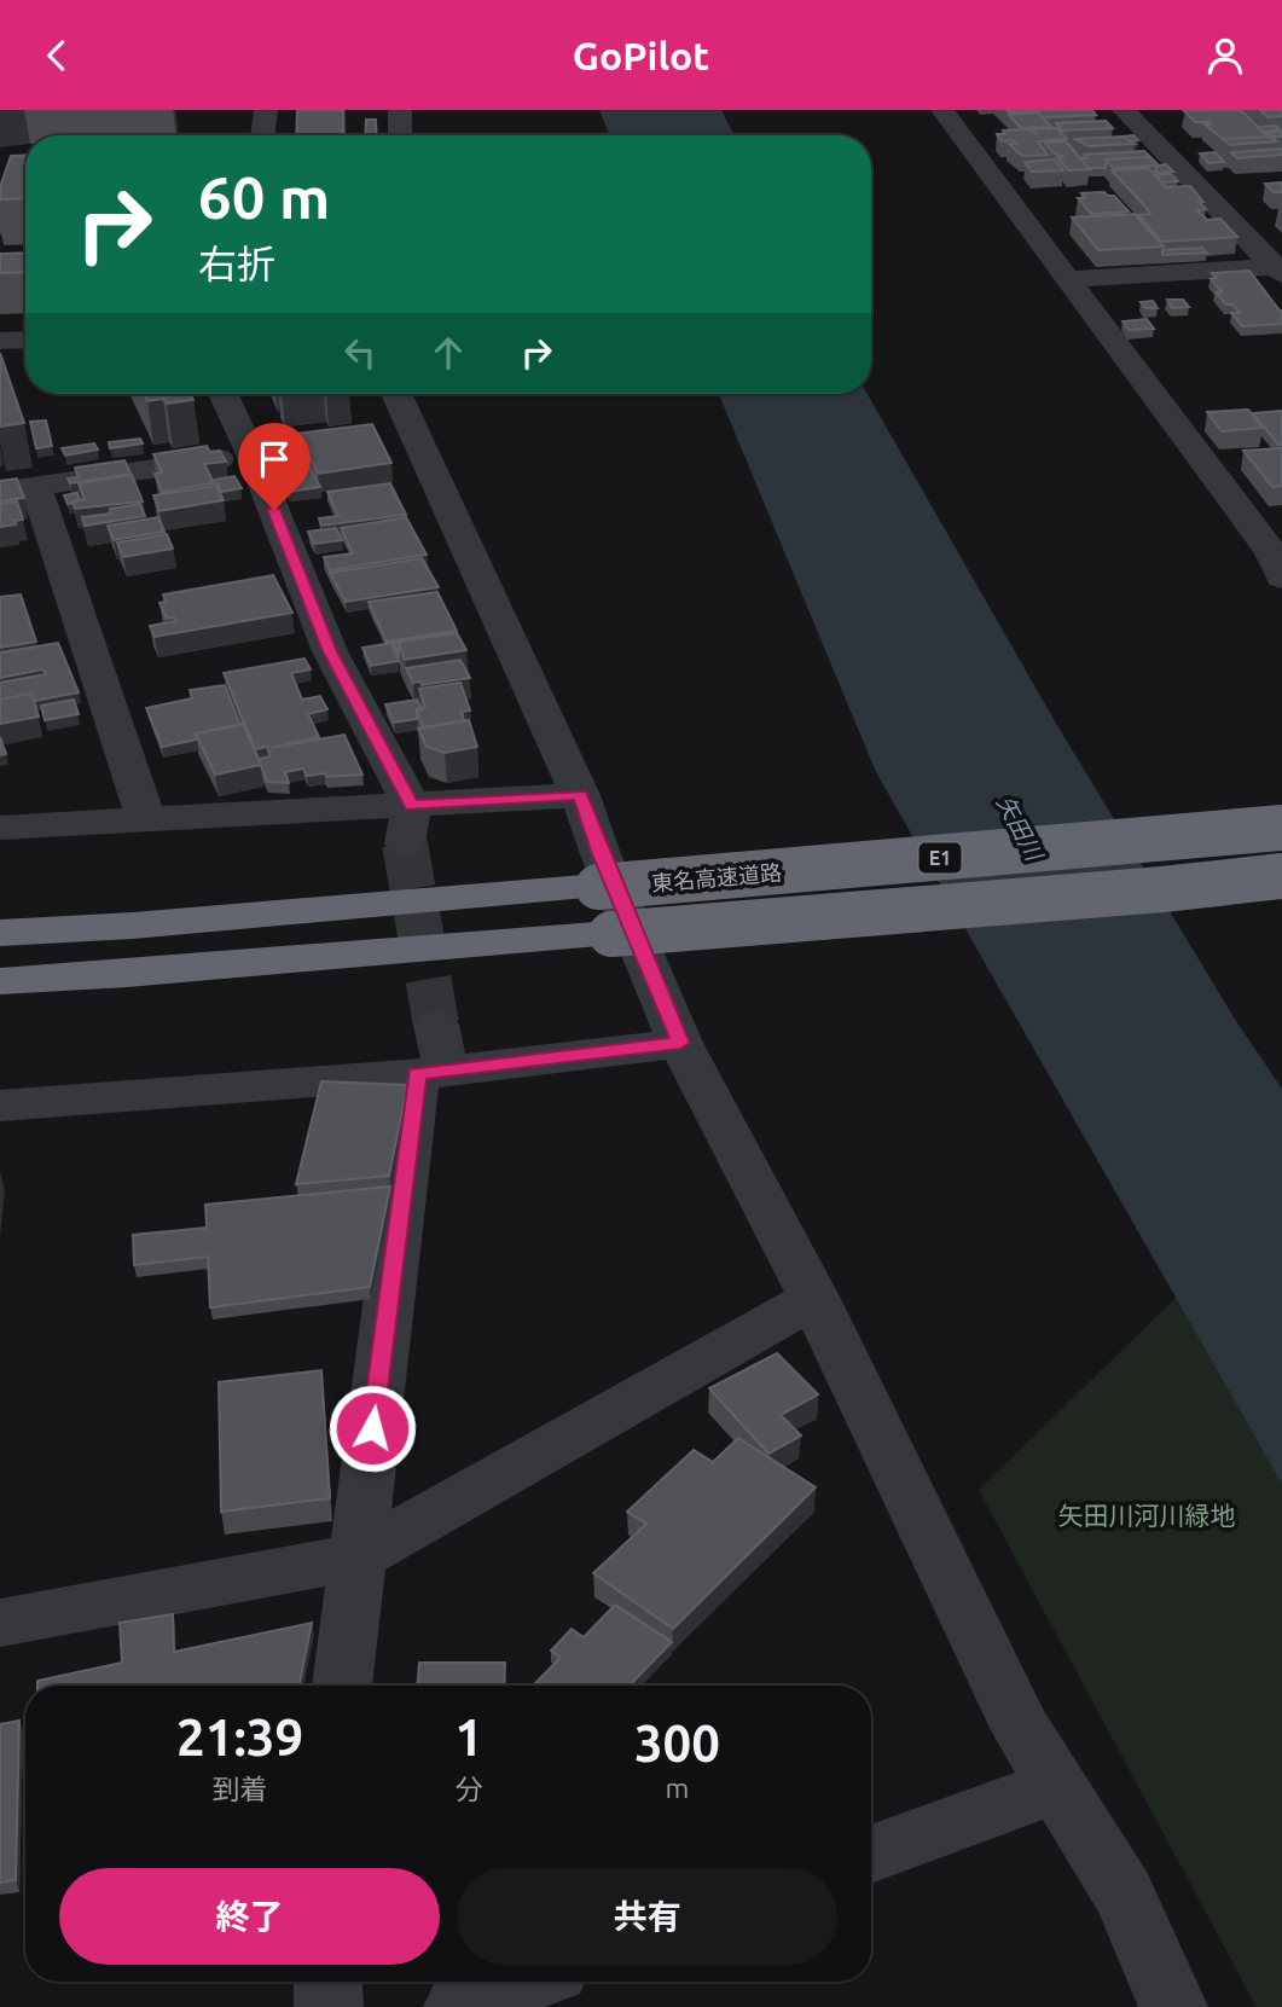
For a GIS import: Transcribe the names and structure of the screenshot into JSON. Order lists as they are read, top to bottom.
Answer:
{
  "streets": {
    "highway": ["E1", "東名高速道路"]
  },
  "water": ["矢田川"],
  "parks": ["矢田川河川緑地"],
  "page": {
    "header": "GoPilot",
    "turn": ["60 m", "右折"],
    "eta": [
      "21:39",
      "到着",
      "1",
      "分",
      "300",
      "m"
    ],
    "buttons": ["終了", "共有"]
  }
}
